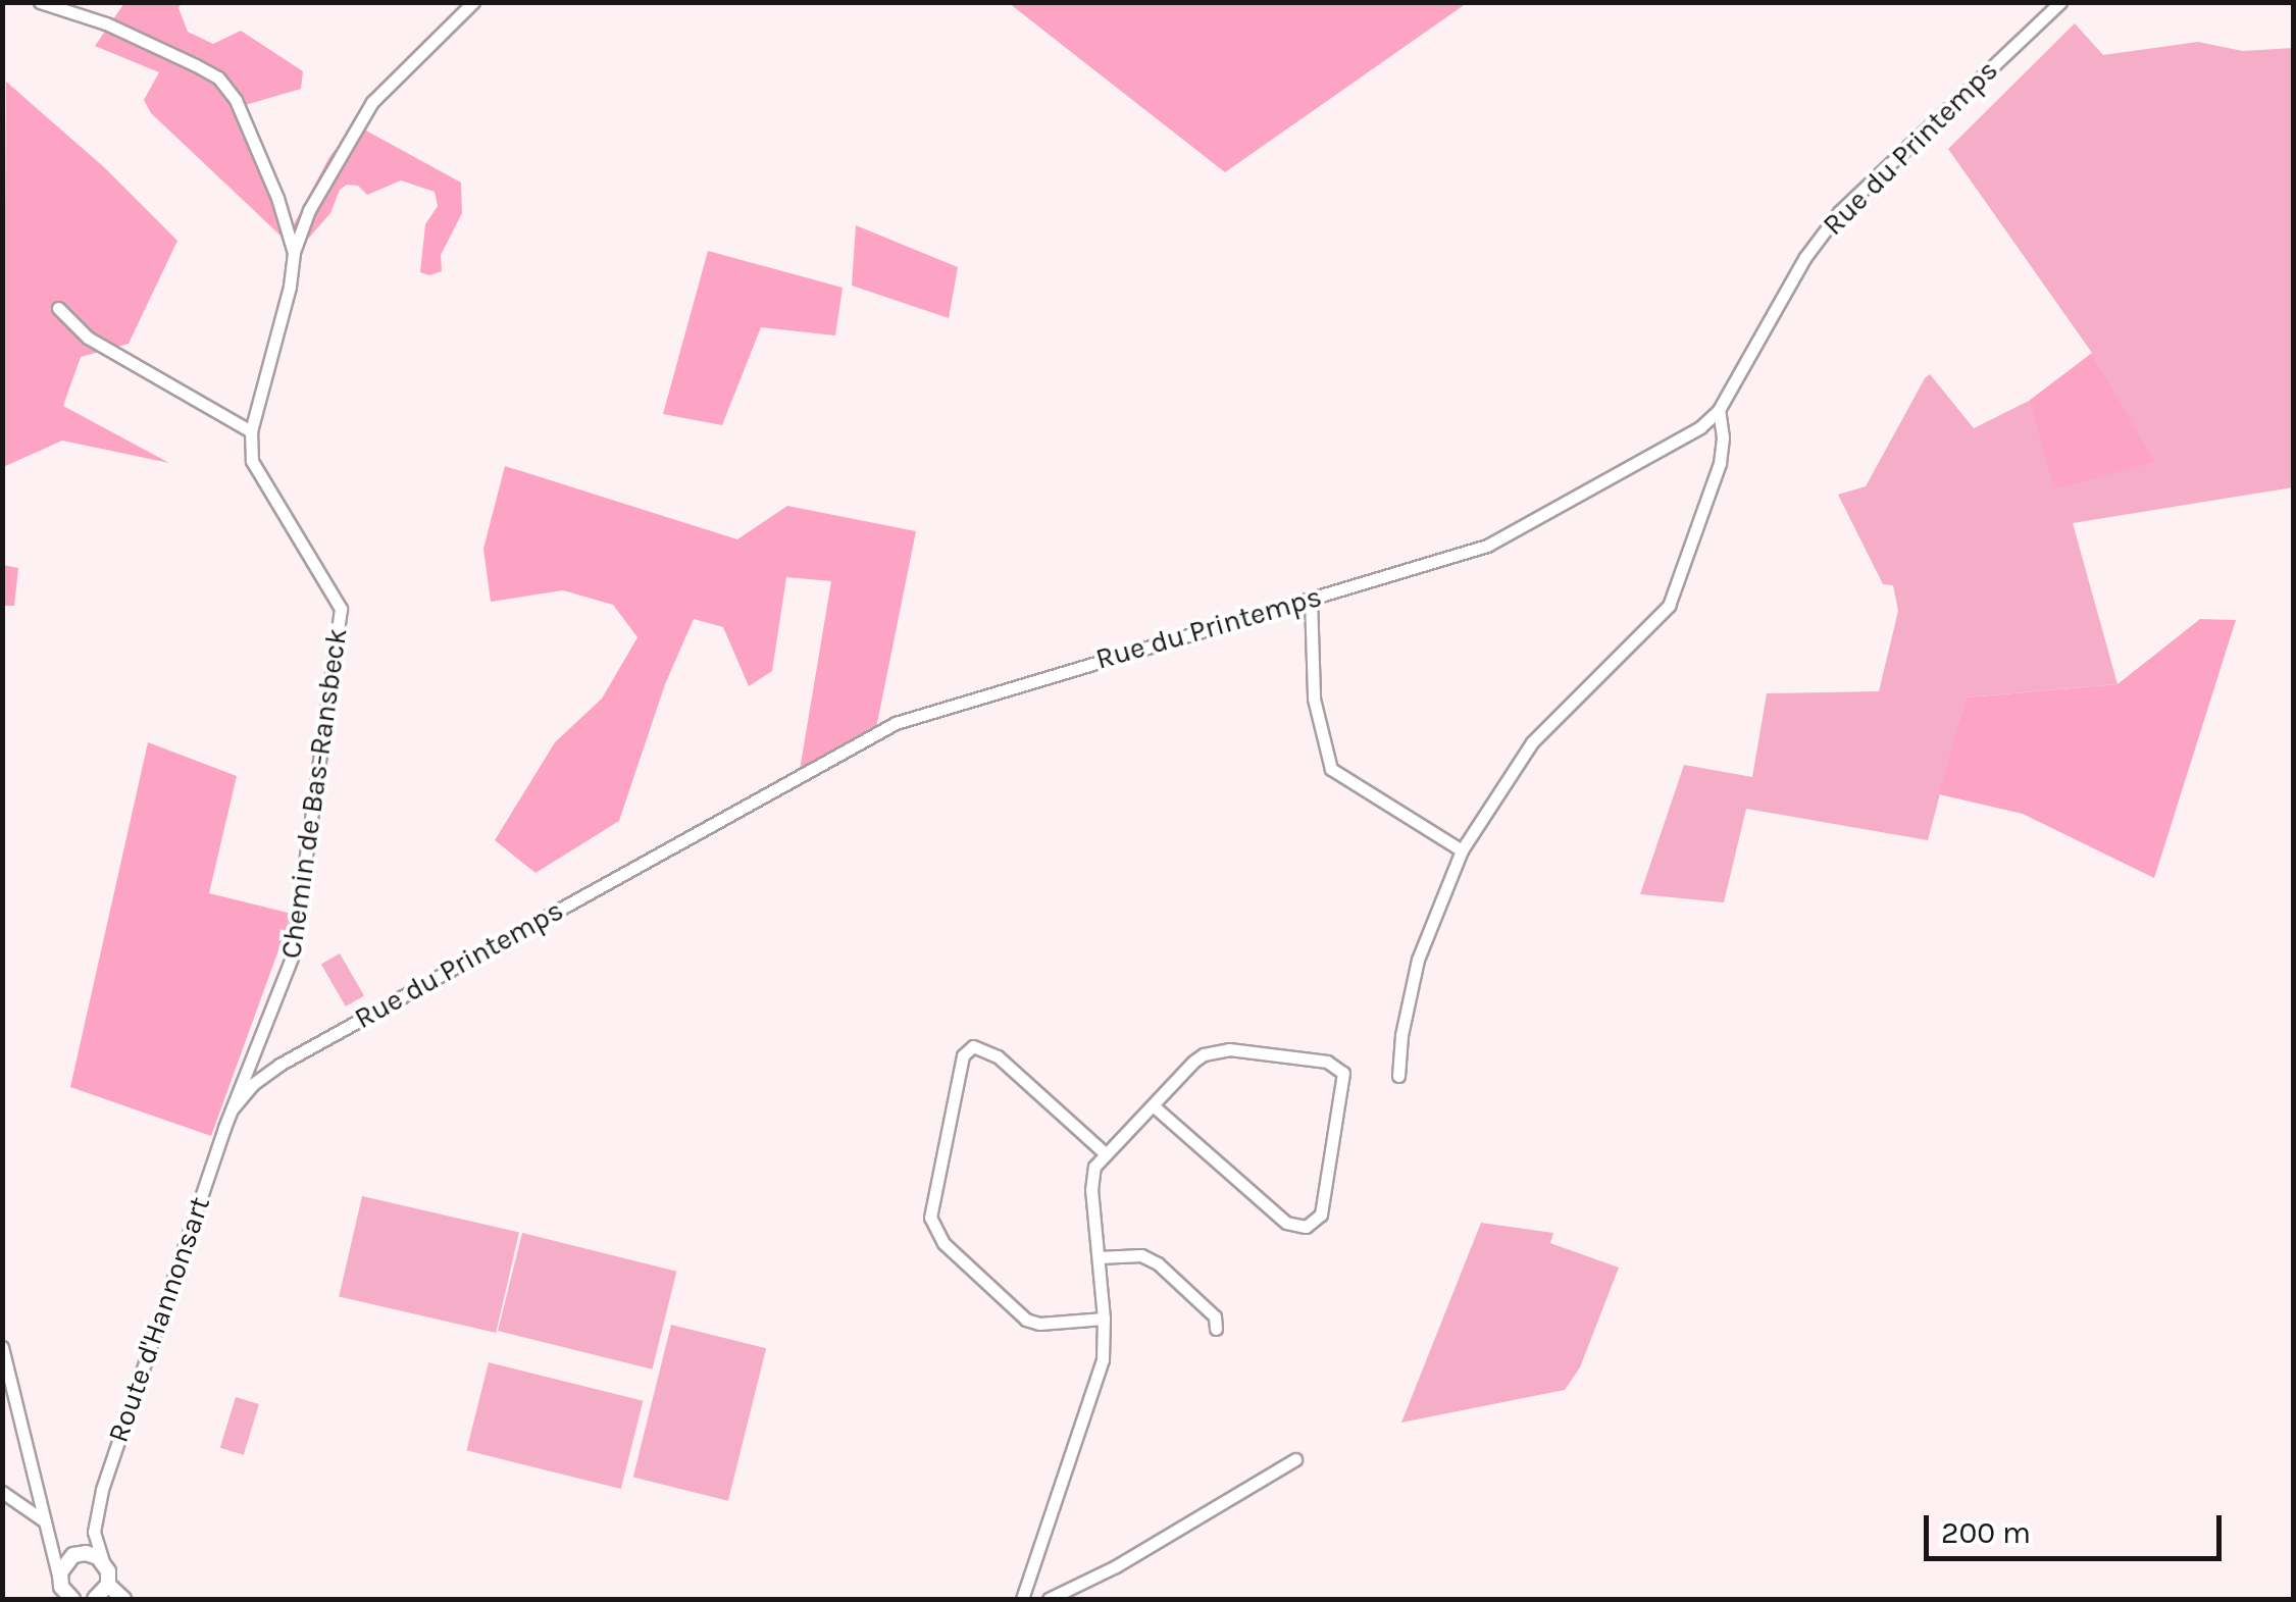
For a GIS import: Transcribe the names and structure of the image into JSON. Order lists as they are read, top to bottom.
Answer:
{
  "streets": {
    "street": ["Rue du Printemps", "Chemin de Bas-Ransbeck", "Route d'Hannonsart"]
  },
  "crossings": [
    ["Rue du Printemps", "Chemin de Bas-Ransbeck"],
    ["Rue du Printemps", "Route d'Hannonsart"],
    ["Chemin de Bas-Ransbeck", "Route d'Hannonsart"]
  ],
  "scale_bar": "200 m"
}
